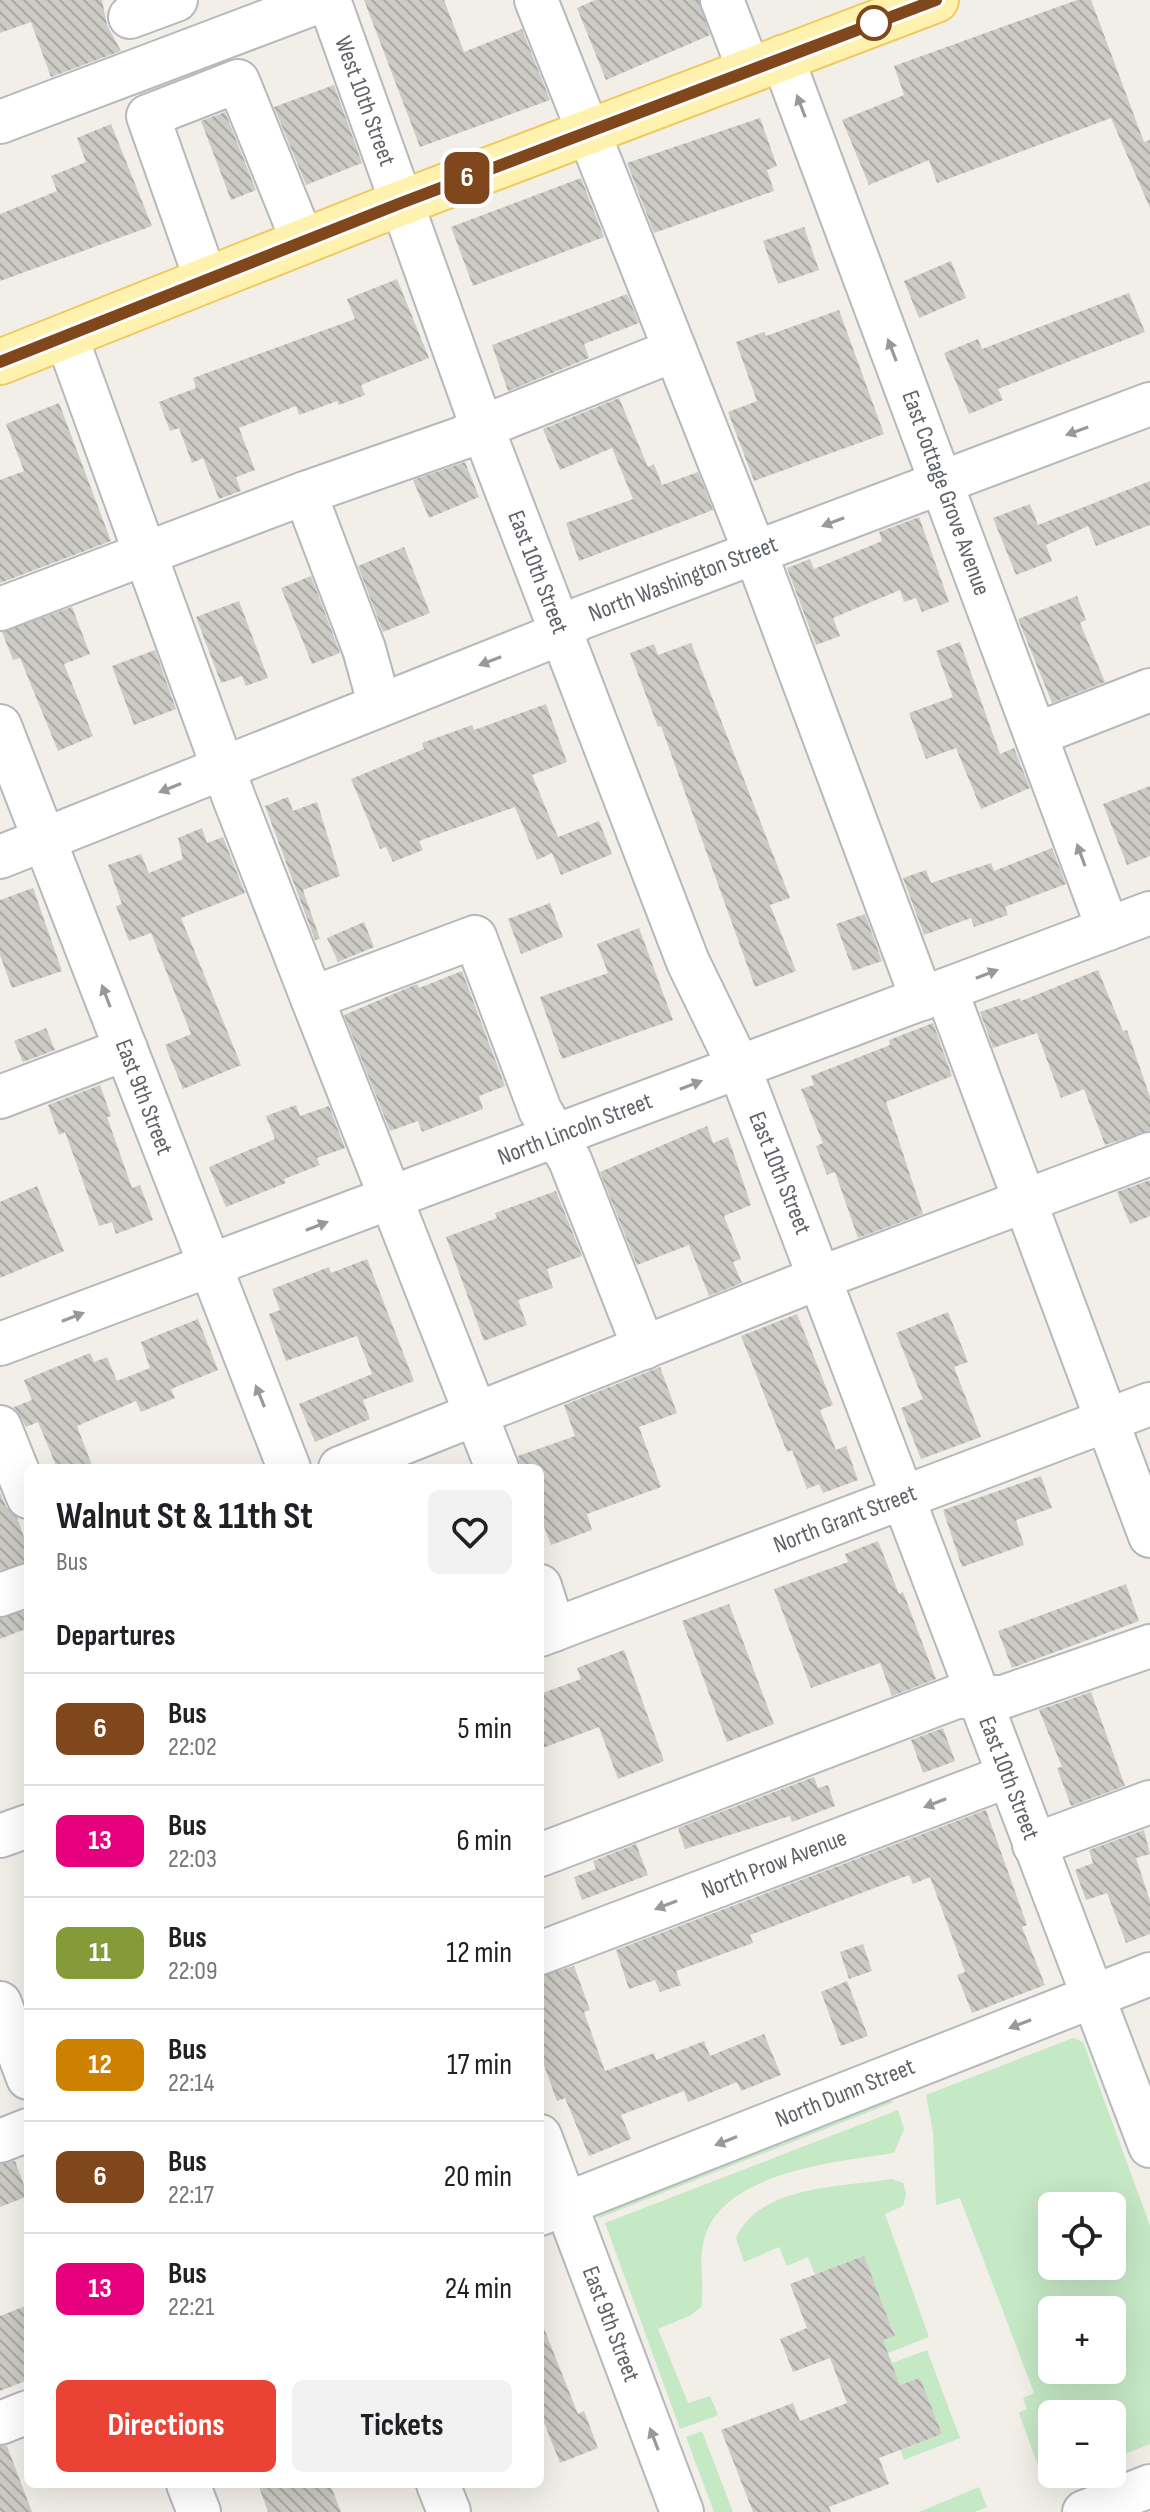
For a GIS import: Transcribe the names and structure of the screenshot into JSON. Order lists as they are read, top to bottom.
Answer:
{
  "streets": {
    "street": [
      "West 10th Street",
      "East Cottage Grove Avenue",
      "East 10th Street",
      "North Washington Street",
      "East 9th Street",
      "North Lincoln Street",
      "North Grant Street",
      "North Prow Avenue",
      "North Dunn Street"
    ]
  },
  "crossings": [
    ["West 10th Street", "East 10th Street"],
    ["East Cottage Grove Avenue", "North Washington Street"],
    ["East Cottage Grove Avenue", "North Lincoln Street"],
    ["East 10th Street", "North Washington Street"],
    ["East 10th Street", "North Lincoln Street"],
    ["East 10th Street", "North Grant Street"],
    ["East 10th Street", "North Prow Avenue"],
    ["East 10th Street", "North Dunn Street"],
    ["North Washington Street", "East 9th Street"],
    ["East 9th Street", "North Lincoln Street"],
    ["East 9th Street", "North Dunn Street"]
  ],
  "lines": ["bus line 6"],
  "page": {
    "on_map": "6",
    "heading": [
      ["Walnut St & 11th St", "Bus"],
      "Departures"
    ],
    "list": [
      {
        "mark": "6",
        "name": "Bus",
        "note": "22:02",
        "value": "5 min"
      },
      {
        "mark": "13",
        "name": "Bus",
        "note": "22:03",
        "value": "6 min"
      },
      {
        "mark": "11",
        "name": "Bus",
        "note": "22:09",
        "value": "12 min"
      },
      {
        "mark": "12",
        "name": "Bus",
        "note": "22:14",
        "value": "17 min"
      },
      {
        "mark": "6",
        "name": "Bus",
        "note": "22:17",
        "value": "20 min"
      },
      {
        "mark": "13",
        "name": "Bus",
        "note": "22:21",
        "value": "24 min"
      }
    ],
    "map_buttons": ["+", "−"],
    "buttons": ["Directions", "Tickets"]
  }
}
